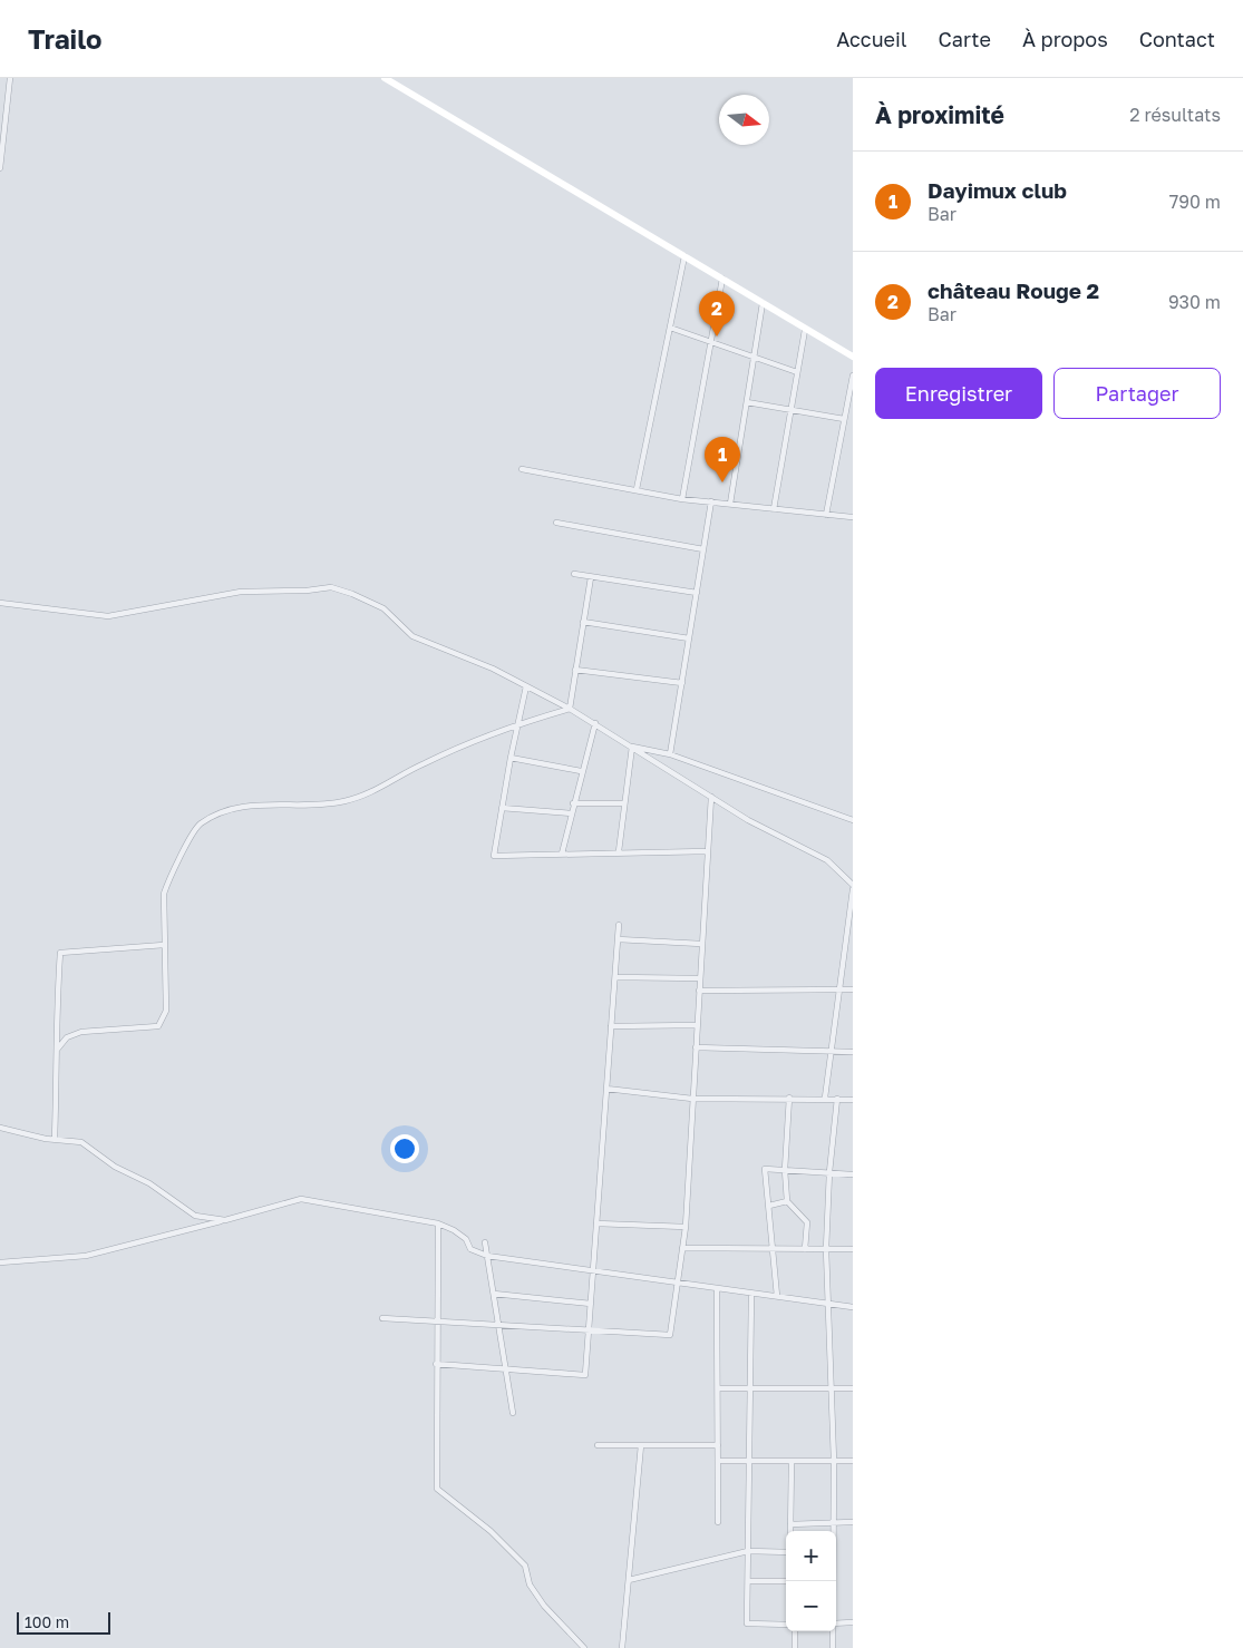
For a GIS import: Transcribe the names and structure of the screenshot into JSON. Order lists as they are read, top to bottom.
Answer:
{
  "scale_bar": "100 m",
  "north": "right",
  "page": {
    "header": "Trailo",
    "nav": [
      "Accueil",
      "Carte",
      "À propos",
      "Contact"
    ],
    "heading": ["À proximité", "2 résultats"],
    "list": [
      {
        "mark": "1",
        "name": "Dayimux club",
        "note": "Bar",
        "value": "790 m"
      },
      {
        "mark": "2",
        "name": "château Rouge 2",
        "note": "Bar",
        "value": "930 m"
      }
    ],
    "pins": ["2", "1"],
    "buttons": ["Enregistrer", "Partager"],
    "map_buttons": ["+", "−"],
    "scale": "100 m"
  }
}
